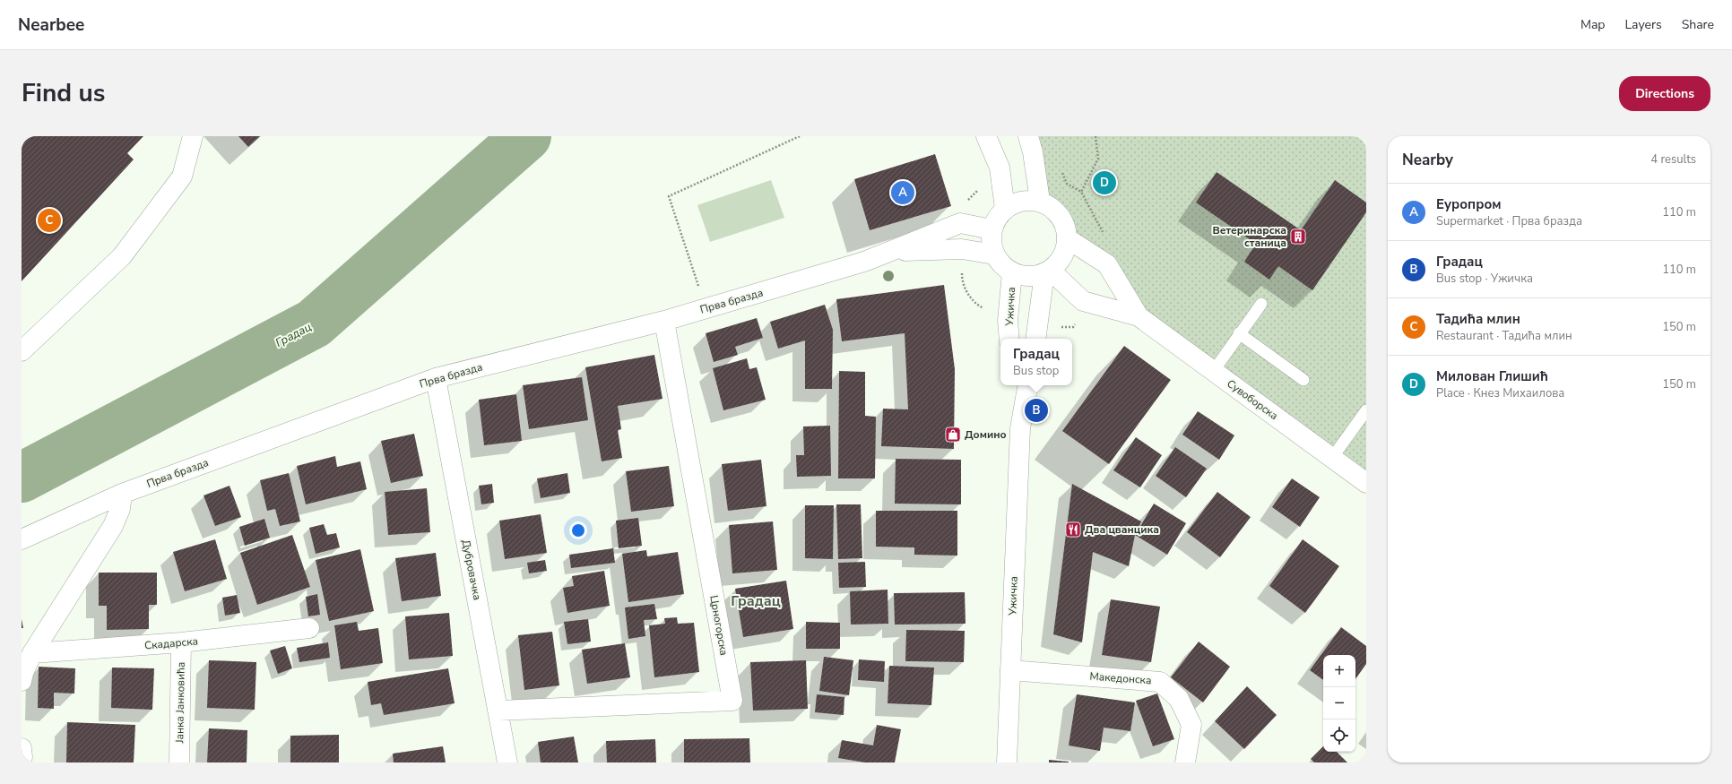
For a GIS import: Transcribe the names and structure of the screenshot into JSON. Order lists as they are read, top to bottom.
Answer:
{
  "streets": {
    "street": [
      "Прва бразда",
      "Ужичка",
      "Сувоборска",
      "Дубровачка",
      "Црногорска",
      "Скадарска",
      "Македонска",
      "Јанка Јанковића"
    ]
  },
  "crossings": [
    ["Прва бразда", "Ужичка"],
    ["Прва бразда", "Сувоборска"],
    ["Прва бразда", "Дубровачка"],
    ["Прва бразда", "Црногорска"],
    ["Ужичка", "Сувоборска"],
    ["Ужичка", "Македонска"],
    ["Дубровачка", "Црногорска"],
    ["Скадарска", "Јанка Јанковића"]
  ],
  "districts": ["Градац"],
  "water": ["Градац"],
  "places": {
    "building": ["Ветеринарска станица"],
    "shop": ["Домино"],
    "restaurant": ["Два цванцика"]
  },
  "page": {
    "header": "Nearbee",
    "nav": ["Map", "Layers", "Share"],
    "title": "Find us",
    "buttons": "Directions",
    "heading": ["Nearby", "4 results"],
    "pins": [
      "D",
      "A",
      "C",
      "B"
    ],
    "list": [
      {
        "mark": "A",
        "name": "Еуропром",
        "note": "Supermarket · Прва бразда",
        "value": "110 m"
      },
      {
        "mark": "B",
        "name": "Градац",
        "note": "Bus stop · Ужичка",
        "value": "110 m"
      },
      {
        "mark": "C",
        "name": "Тадића млин",
        "note": "Restaurant · Тадића млин",
        "value": "150 m"
      },
      {
        "mark": "D",
        "name": "Милован Глишић",
        "note": "Place · Кнез Михаилова",
        "value": "150 m"
      }
    ],
    "popup": ["Градац", "Bus stop"],
    "map_buttons": ["+", "−"]
  }
}
